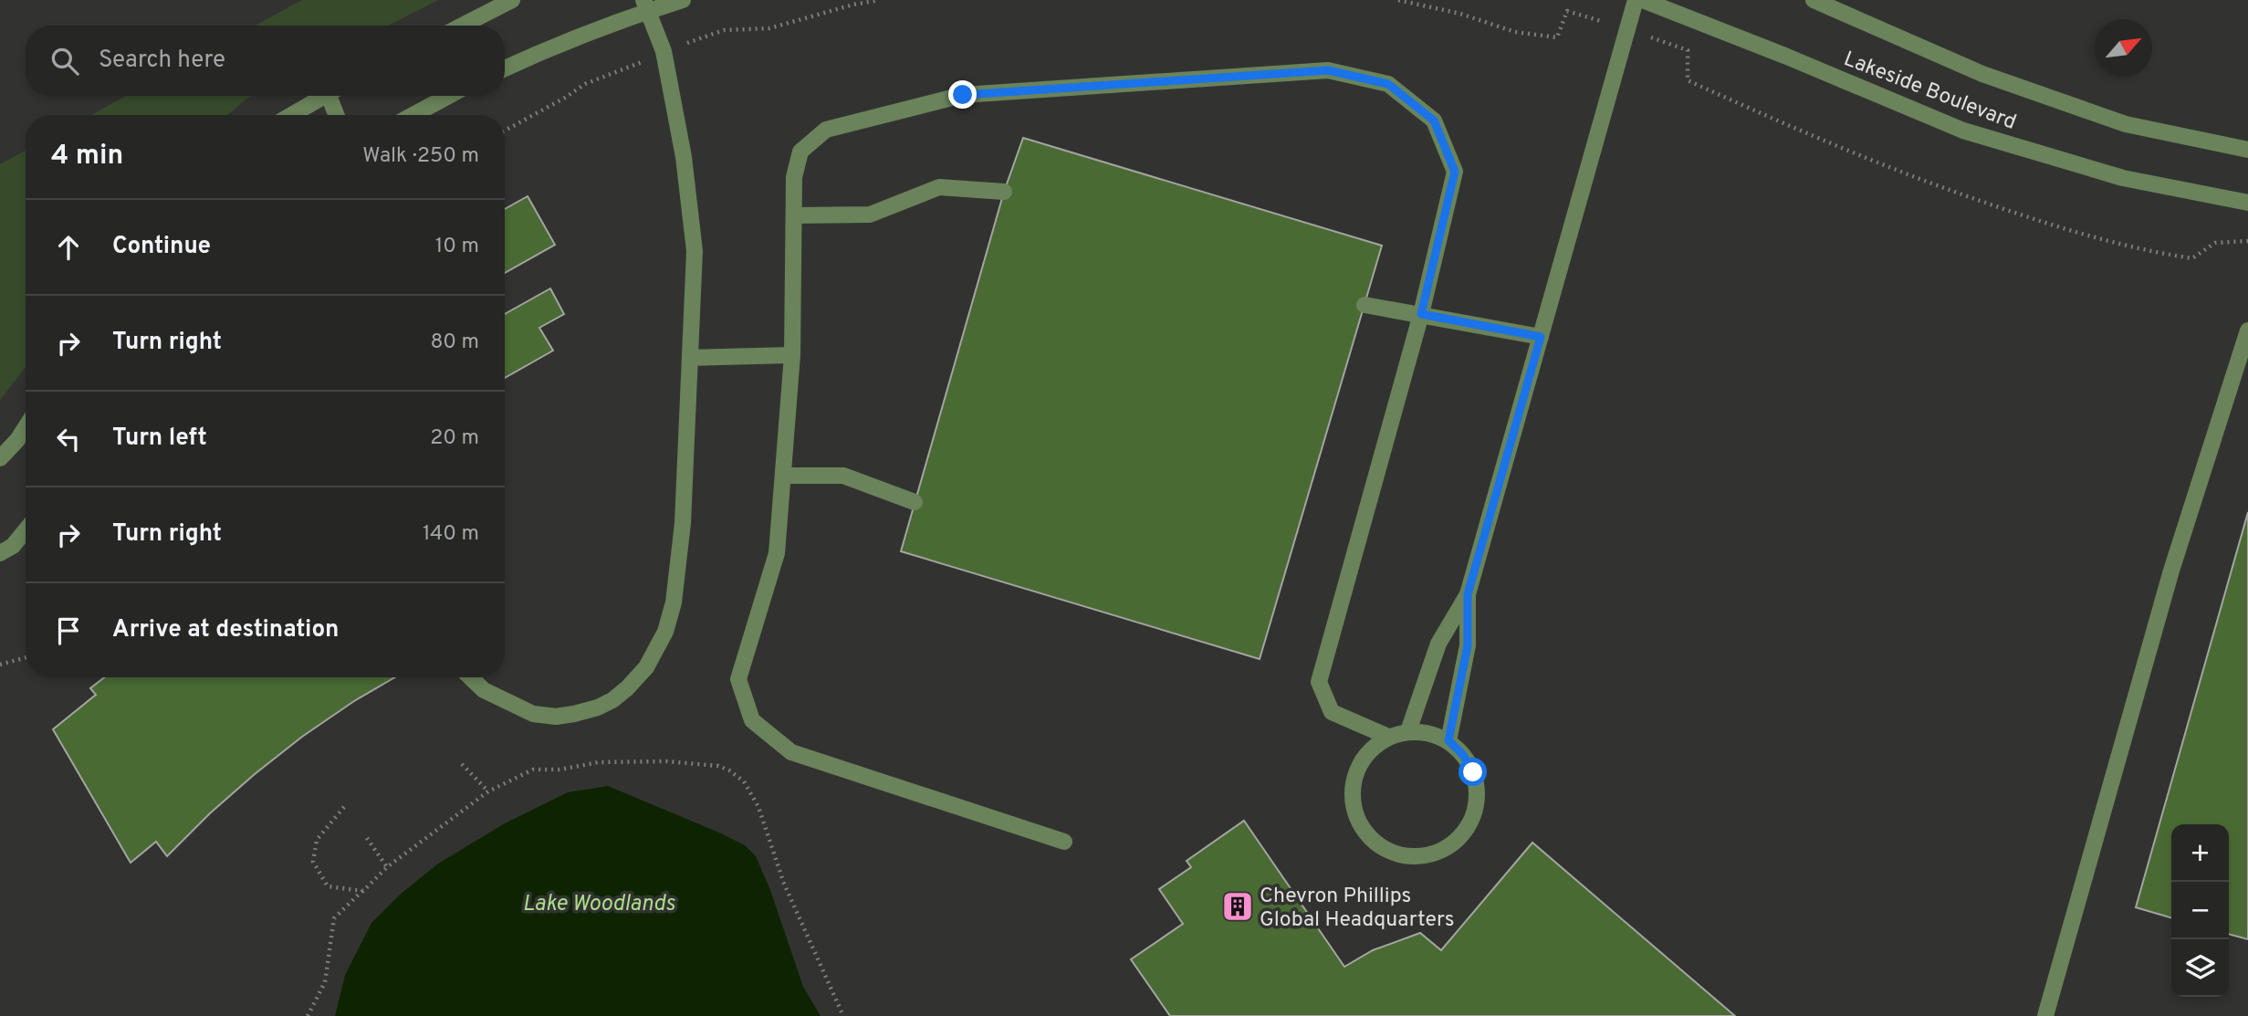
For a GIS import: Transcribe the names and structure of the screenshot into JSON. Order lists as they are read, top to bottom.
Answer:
{
  "streets": {
    "street": ["Lakeside Boulevard"]
  },
  "water": ["Lake Woodlands"],
  "places": {
    "building": ["Chevron Phillips Global Headquarters"]
  },
  "north": "top right",
  "page": {
    "search": "Search here",
    "heading": ["4 min", "Walk · 250 m"],
    "list": [
      ["Continue", "10 m"],
      ["Turn right", "80 m"],
      ["Turn left", "20 m"],
      ["Turn right", "140 m"],
      "Arrive at destination"
    ],
    "map_buttons": ["+", "−"]
  }
}
